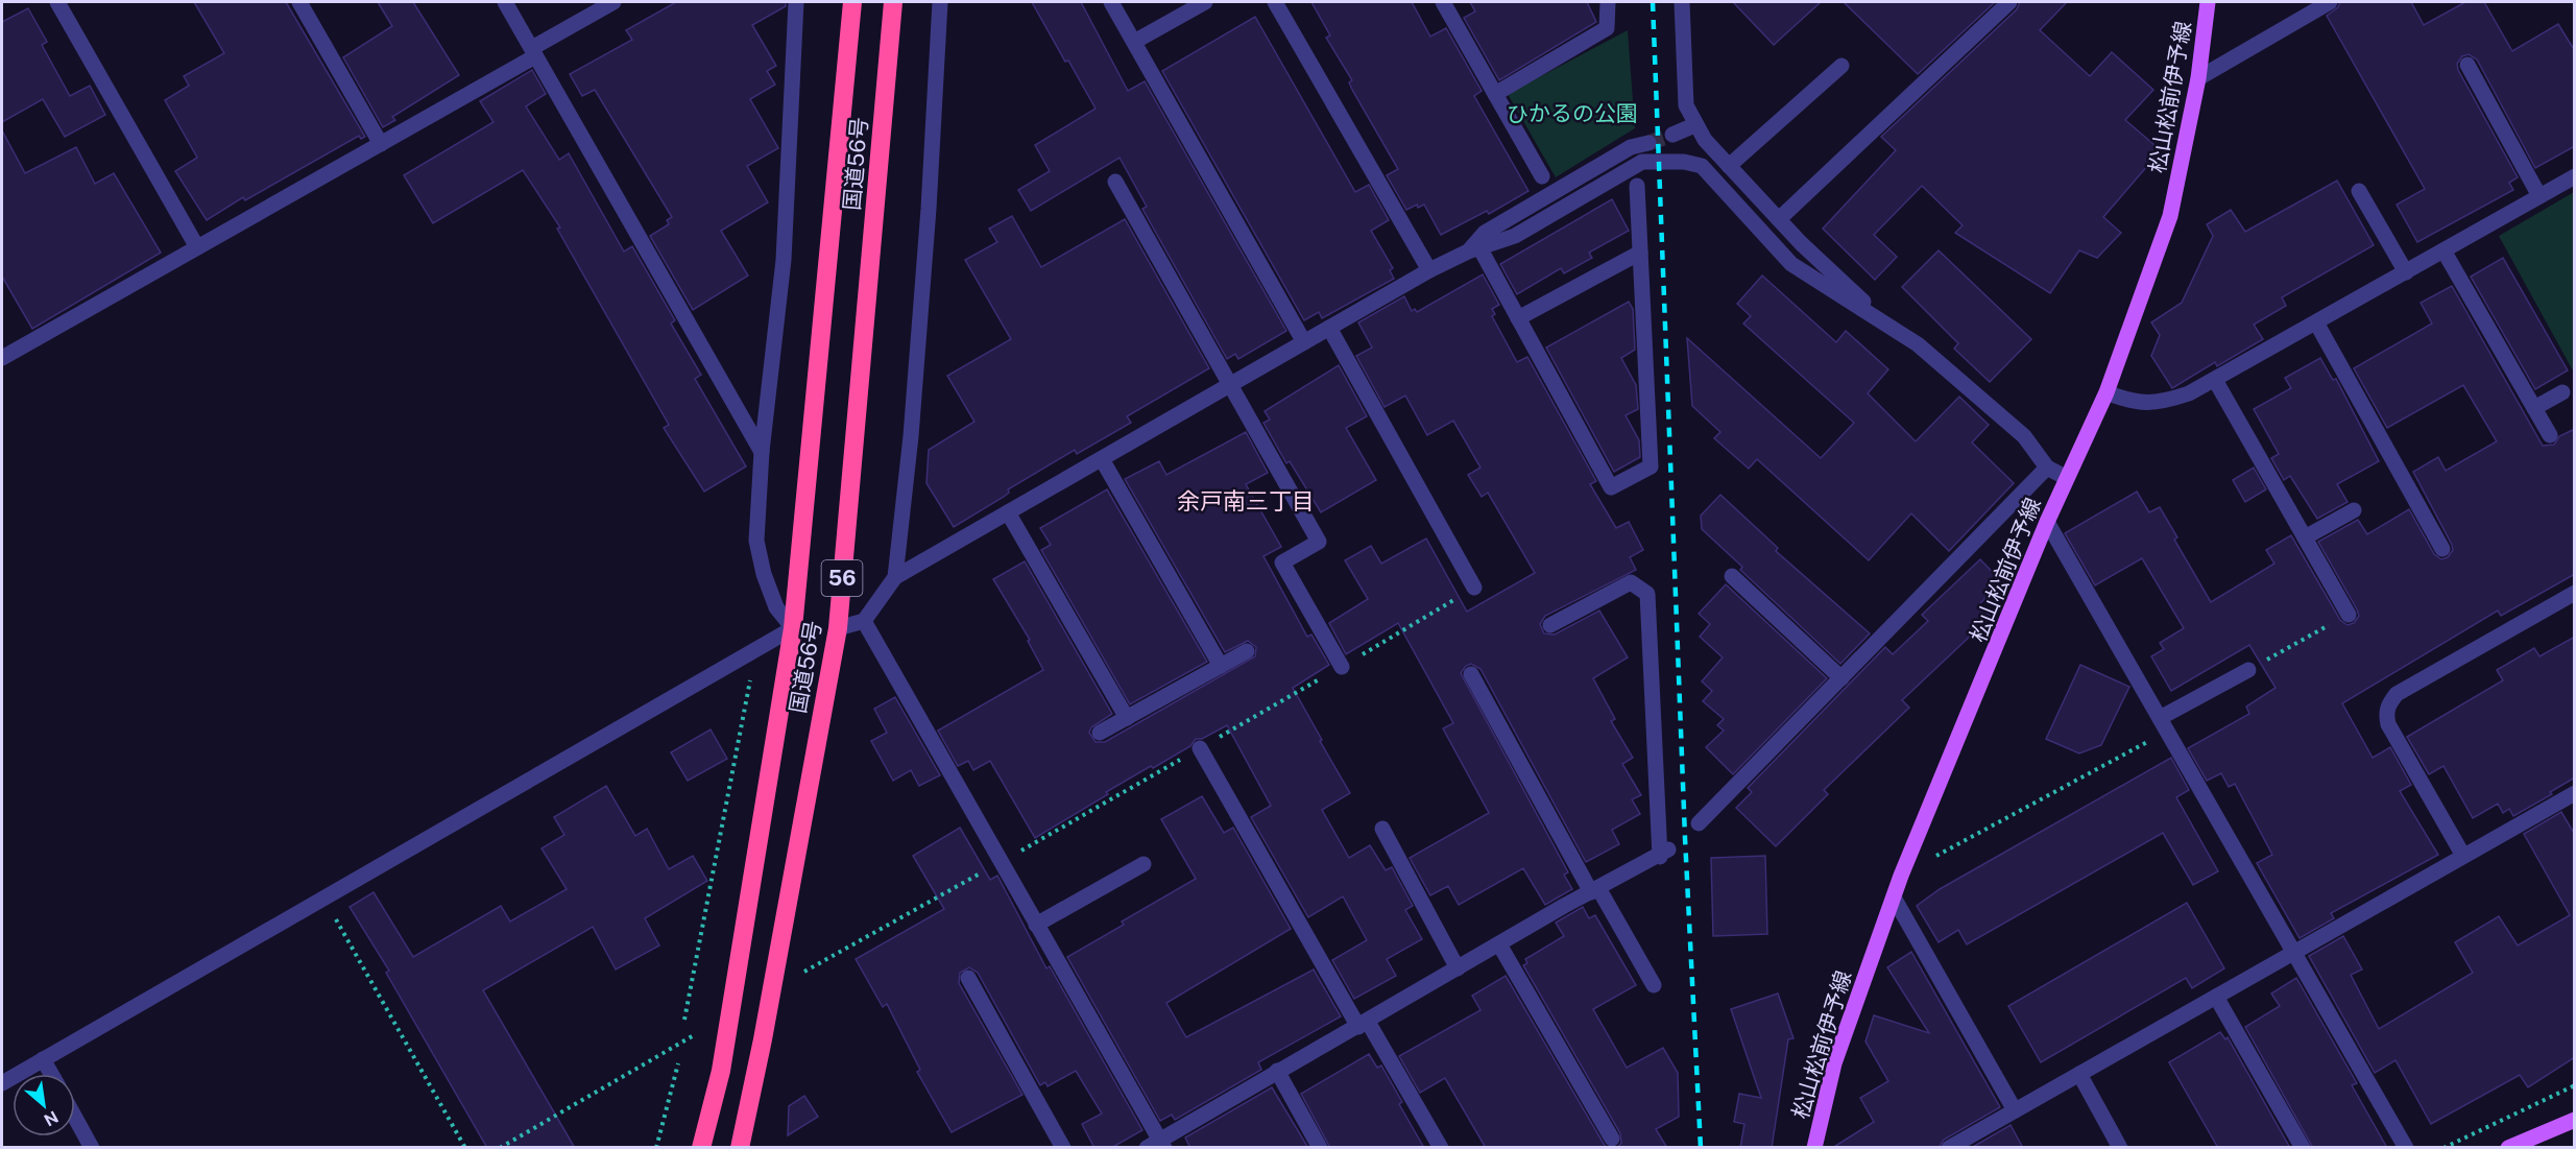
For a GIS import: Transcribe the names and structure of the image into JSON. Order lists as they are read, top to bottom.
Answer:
{
  "streets": {
    "highway": ["国道56号", "56"],
    "main road": ["松山松前伊予線"]
  },
  "districts": ["余戸南三丁目"],
  "parks": ["ひかるの公園"],
  "north": "bottom right"
}
